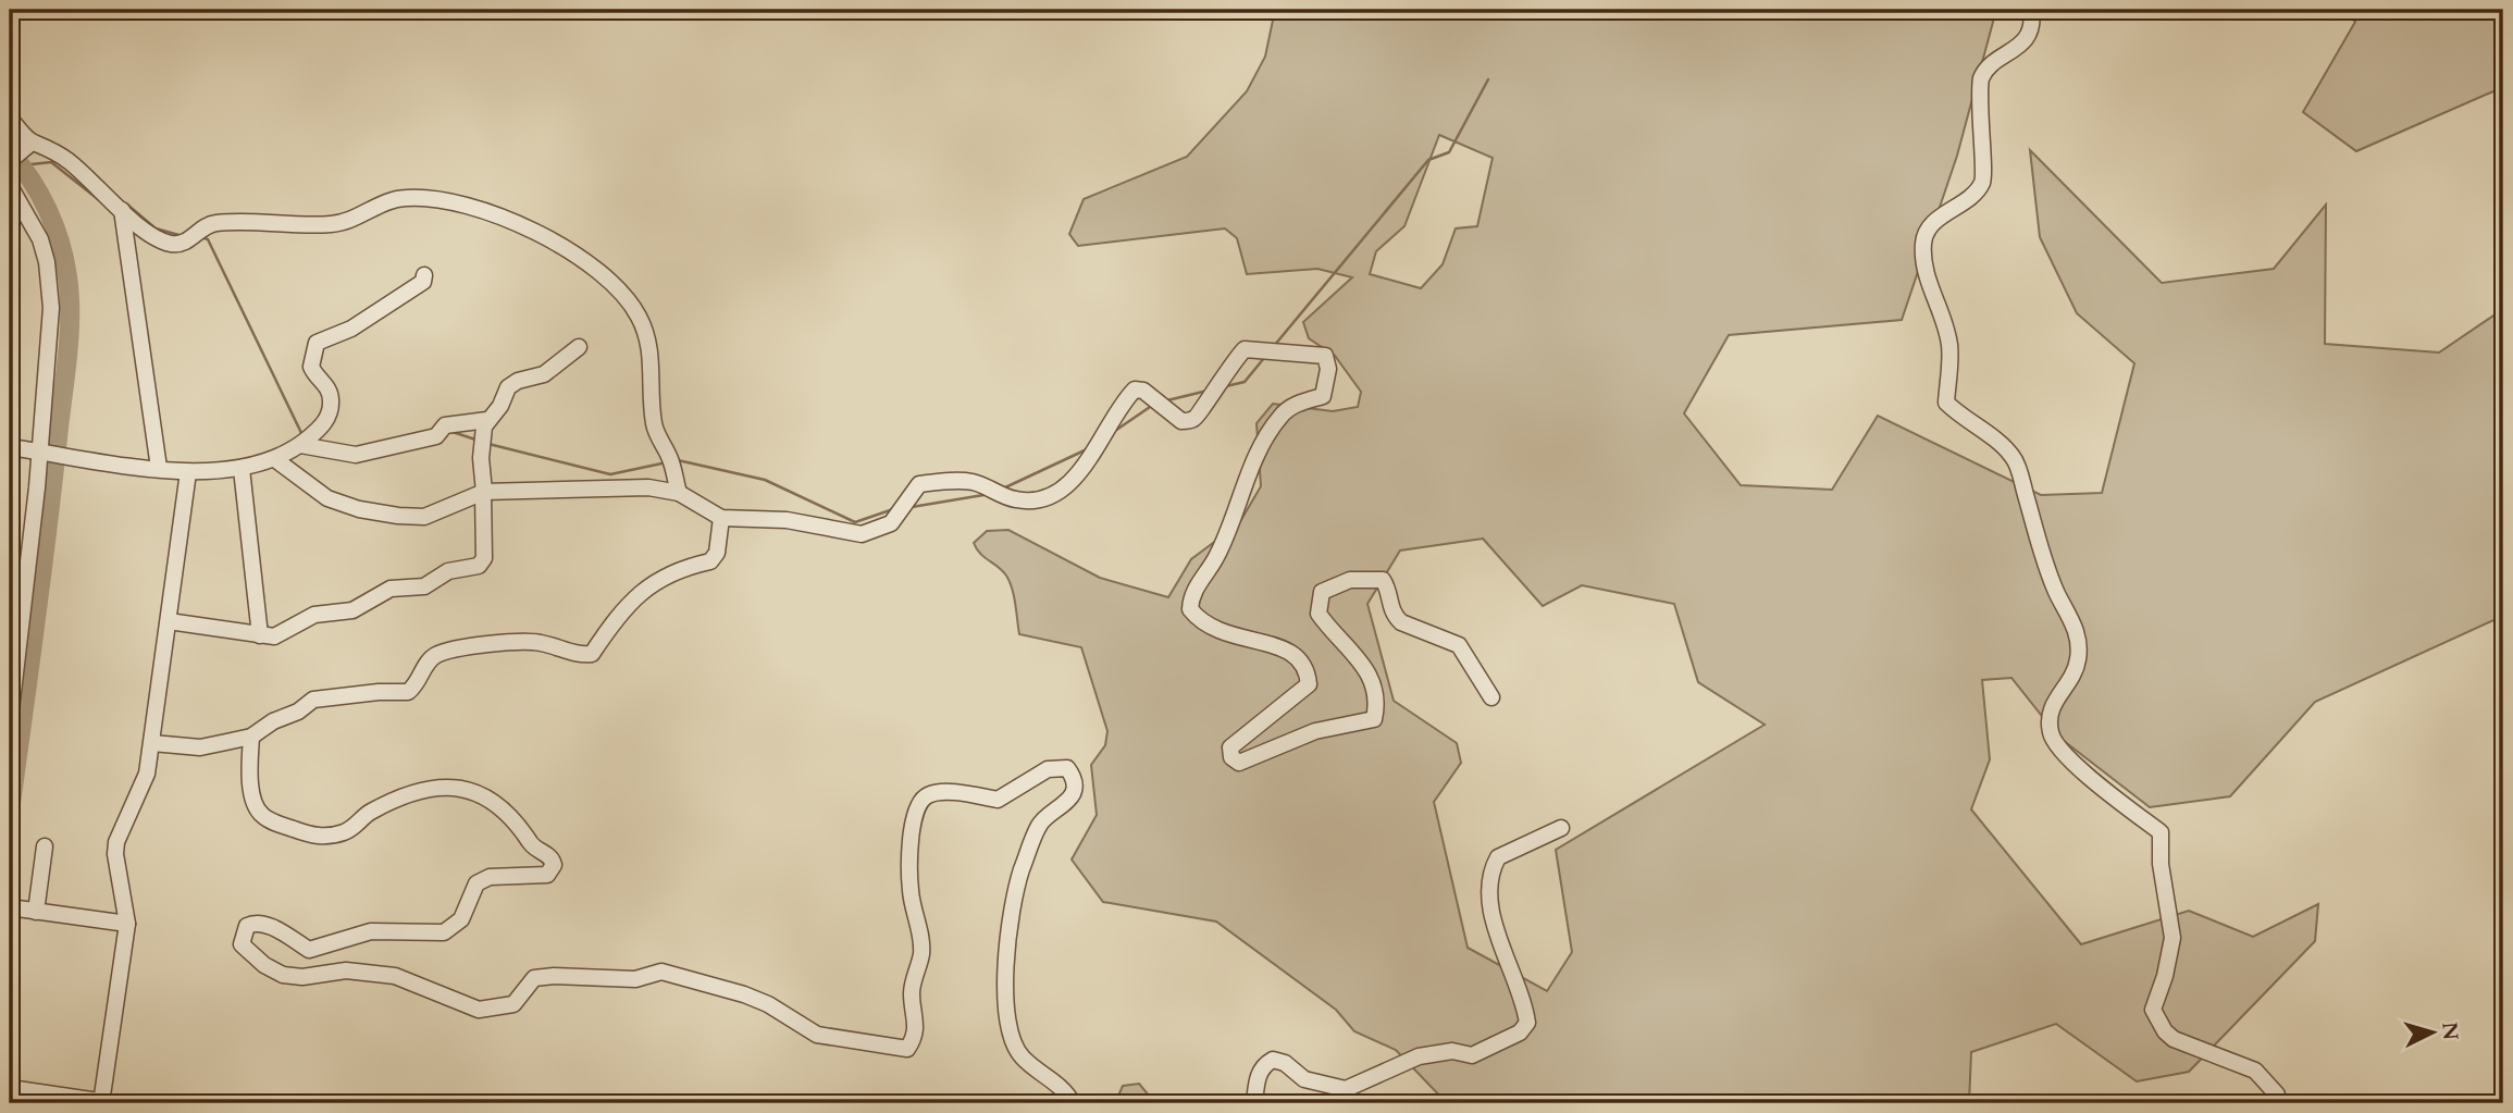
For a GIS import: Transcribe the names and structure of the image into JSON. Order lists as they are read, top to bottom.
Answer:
{
  "north": "right"
}
